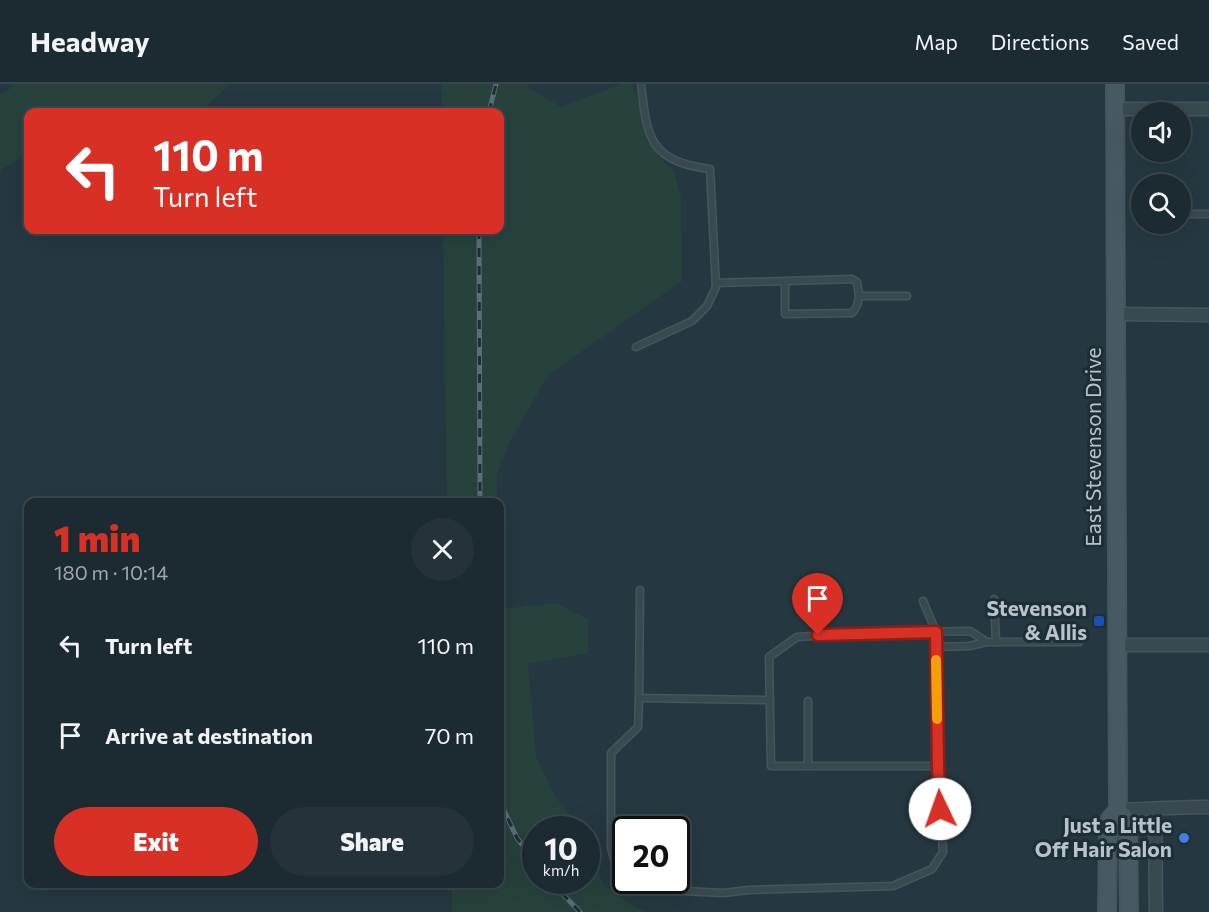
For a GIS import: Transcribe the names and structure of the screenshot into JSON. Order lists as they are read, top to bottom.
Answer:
{
  "streets": {
    "main road": ["East Stevenson Drive"]
  },
  "places": {
    "transit": ["Stevenson & Allis"],
    "other": ["Just a Little Off Hair Salon"]
  },
  "page": {
    "header": "Headway",
    "nav": ["Map", "Directions", "Saved"],
    "turn": ["110 m", "Turn left"],
    "heading": ["1 min", "180 m · 10:14"],
    "list": [
      {
        "name": "Turn left",
        "value": "110 m"
      },
      {
        "name": "Arrive at destination",
        "value": "70 m"
      }
    ],
    "buttons": ["Exit", "Share"],
    "speed": "10 km/h",
    "limit": "20"
  }
}
